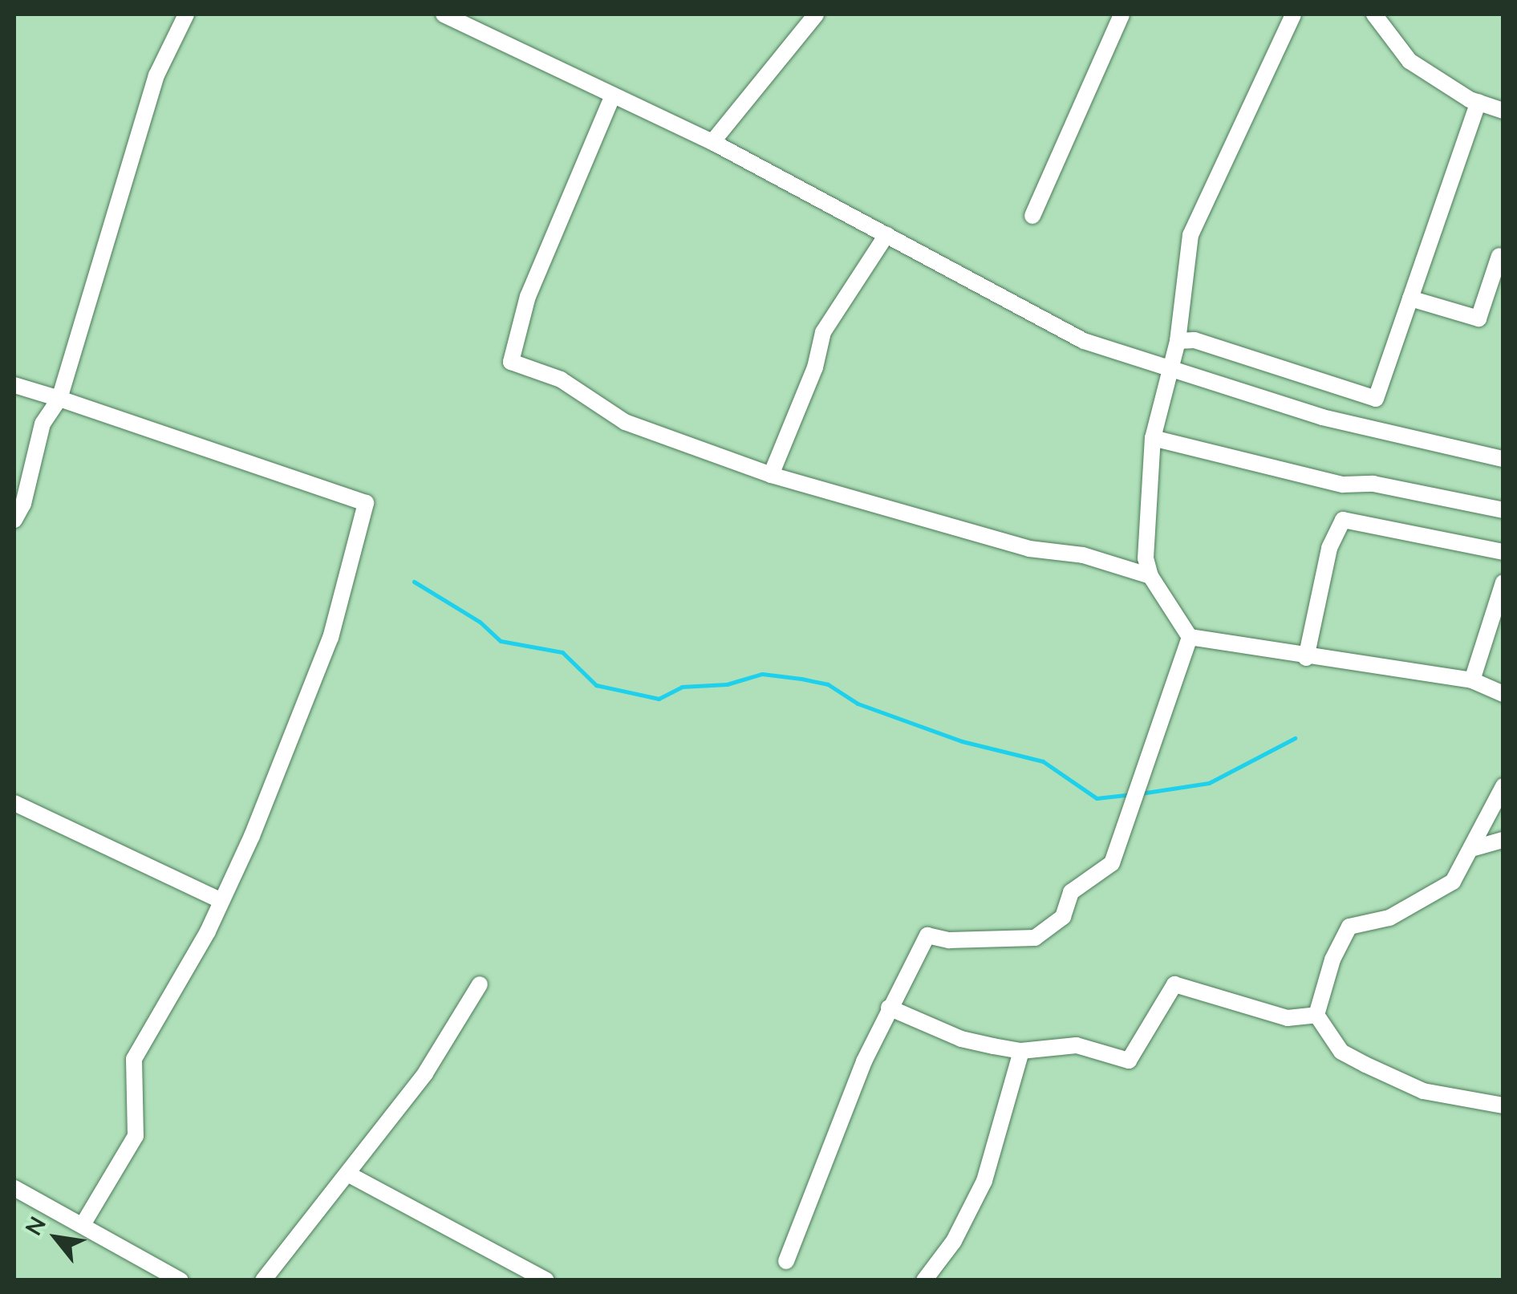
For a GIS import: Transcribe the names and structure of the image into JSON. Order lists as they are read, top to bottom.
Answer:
{
  "north": "top left"
}
